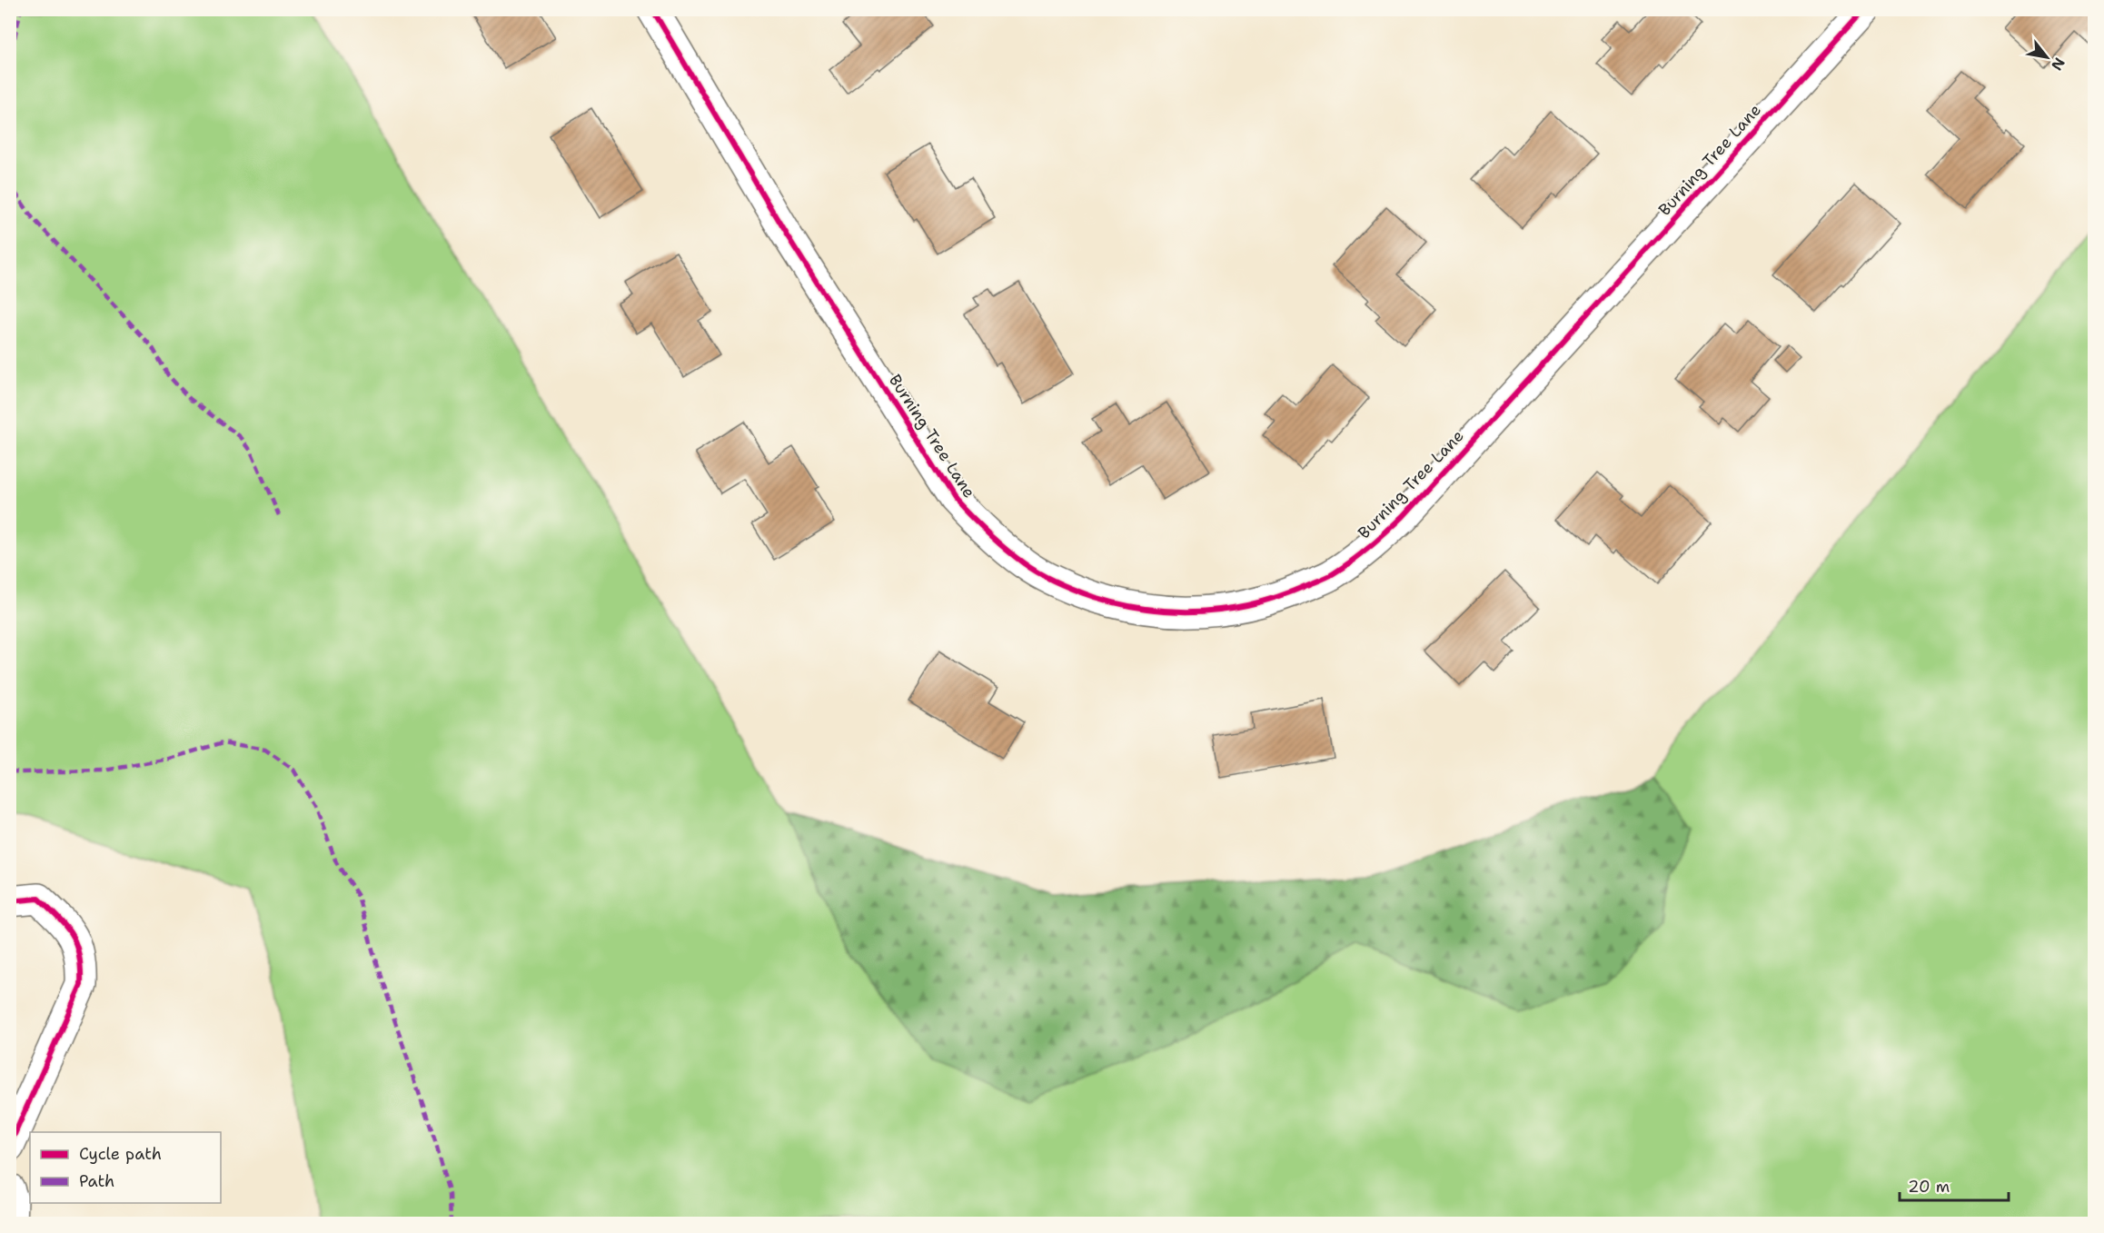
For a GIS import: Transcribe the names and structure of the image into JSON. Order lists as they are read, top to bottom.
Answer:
{
  "streets": {
    "street": ["Burning Tree Lane"]
  },
  "legend": ["Cycle path", "Path"],
  "scale_bar": "20 m",
  "north": "bottom right"
}
